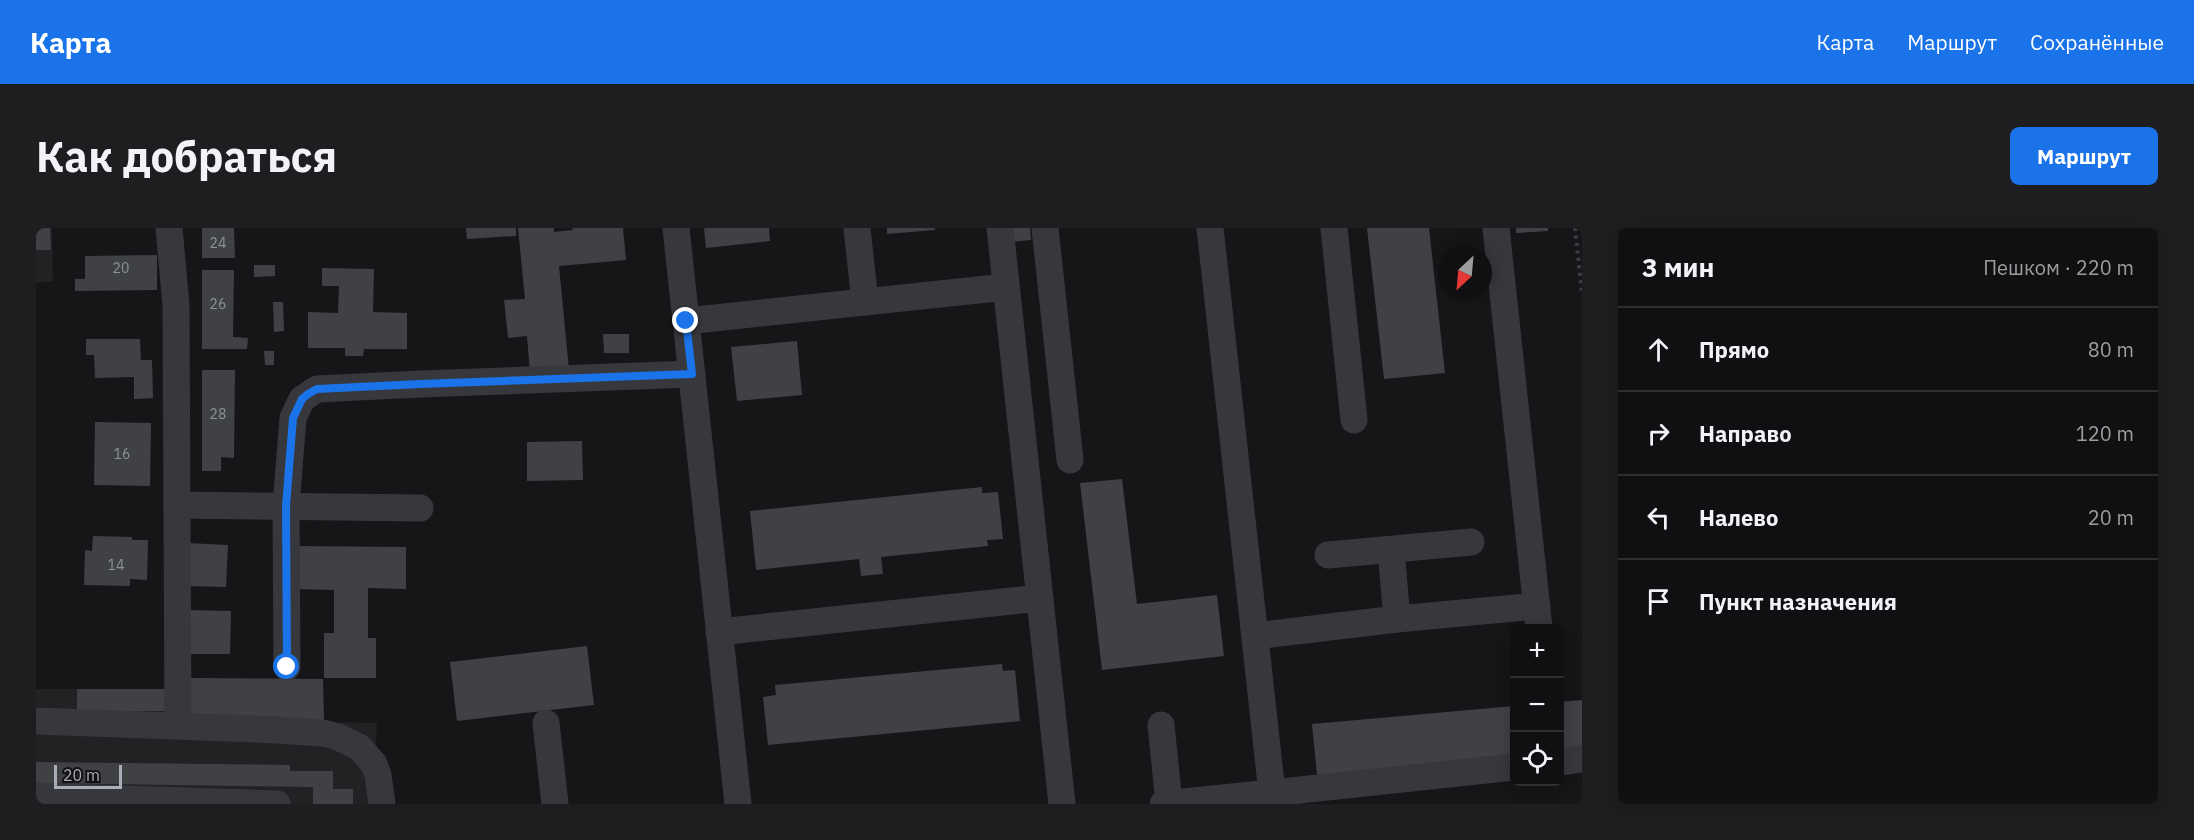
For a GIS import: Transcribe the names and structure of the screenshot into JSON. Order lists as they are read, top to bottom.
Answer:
{
  "house_numbers": [
    "24",
    "20",
    "26",
    "28",
    "16",
    "14"
  ],
  "scale_bar": "20 m",
  "north": "bottom left",
  "page": {
    "header": "Карта",
    "nav": ["Карта", "Маршрут", "Сохранённые"],
    "buttons": "Маршрут",
    "title": "Как добраться",
    "heading": ["3 мин", "Пешком · 220 m"],
    "list": [
      ["Прямо", "80 m"],
      ["Направо", "120 m"],
      ["Налево", "20 m"],
      "Пункт назначения"
    ],
    "map_buttons": ["+", "−"],
    "scale": "20 m"
  }
}
